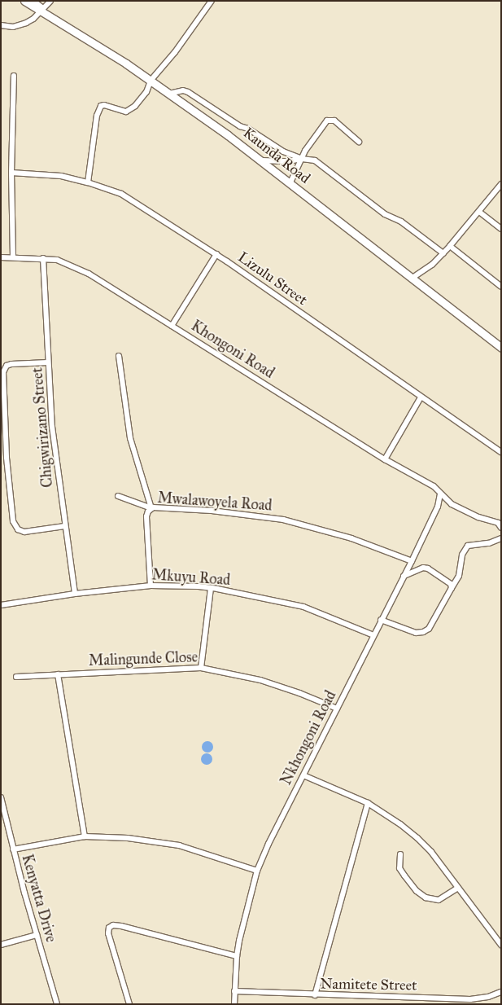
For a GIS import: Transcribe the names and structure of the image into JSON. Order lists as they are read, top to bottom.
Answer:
{
  "streets": {
    "main road": ["Kaunda Road"],
    "street": [
      "Lizulu Street",
      "Khongoni Road",
      "Chigwirizano Street",
      "Mwalawoyela Road",
      "Mkuyu Road",
      "Malingunde Close",
      "Nkhongoni Road",
      "Kenyatta Drive",
      "Namitete Street"
    ]
  },
  "crossings": [
    ["Khongoni Road", "Chigwirizano Street"],
    ["Khongoni Road", "Nkhongoni Road"],
    ["Chigwirizano Street", "Mkuyu Road"],
    ["Mwalawoyela Road", "Mkuyu Road"],
    ["Mwalawoyela Road", "Nkhongoni Road"],
    ["Mkuyu Road", "Nkhongoni Road"],
    ["Malingunde Close", "Nkhongoni Road"],
    ["Nkhongoni Road", "Namitete Street"]
  ]
}
